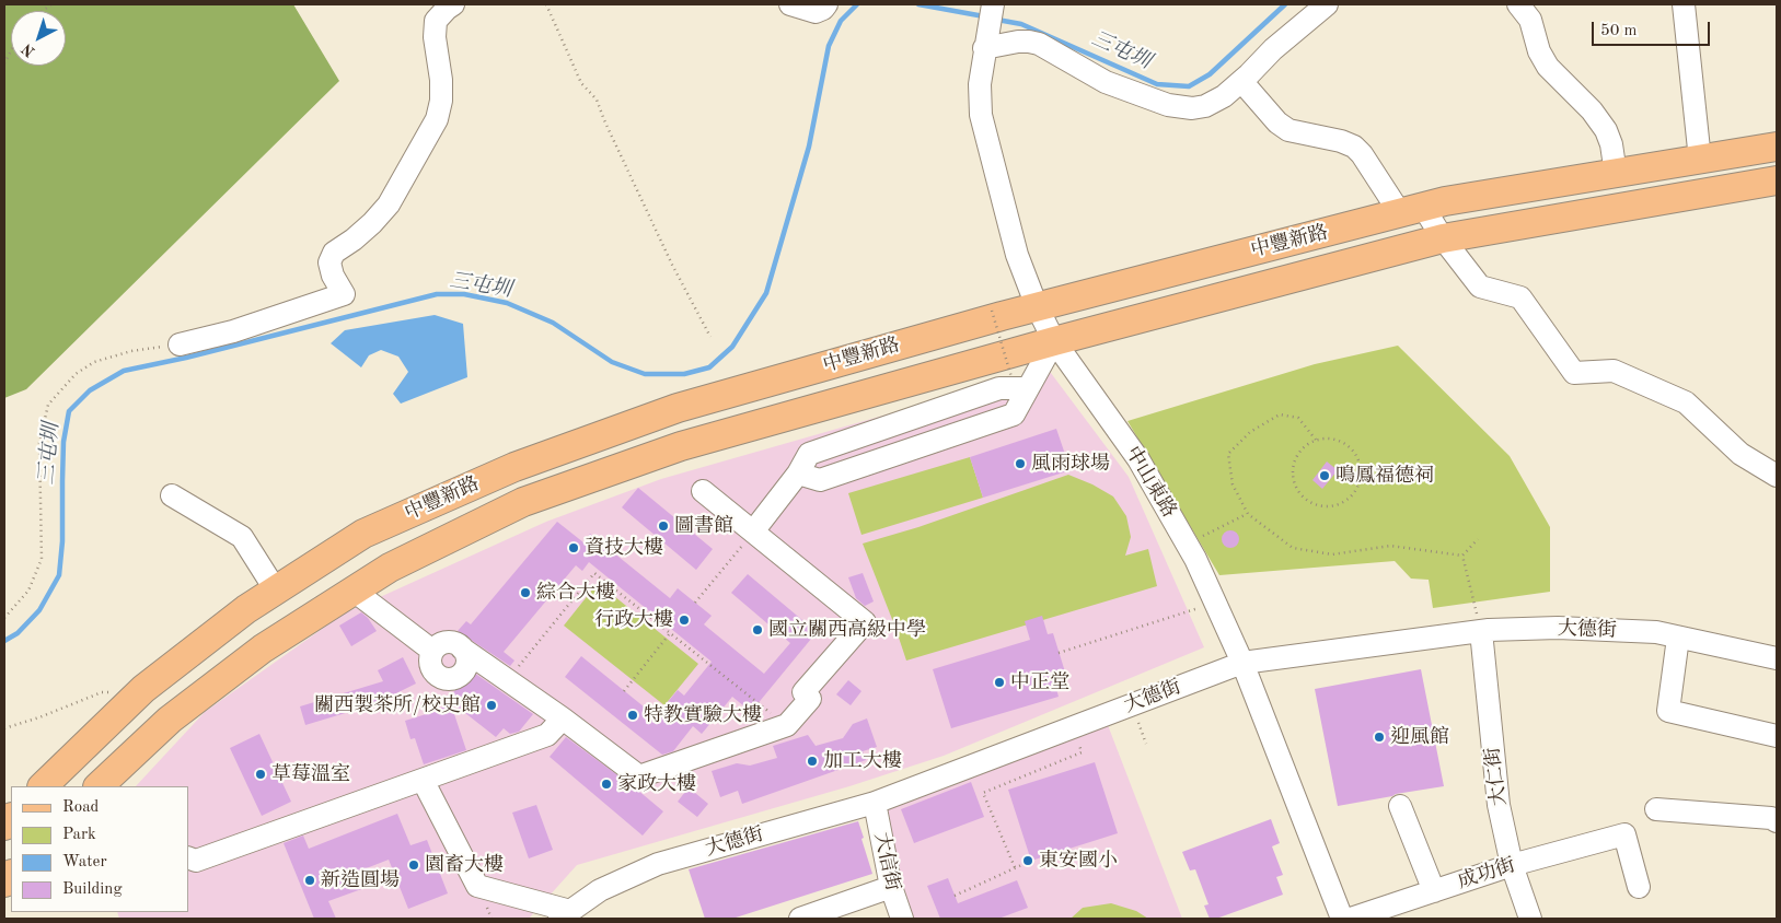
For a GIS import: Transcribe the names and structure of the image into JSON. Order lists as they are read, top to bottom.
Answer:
{
  "streets": {
    "main road": ["中豐新路"],
    "street": [
      "中山東路",
      "大德街",
      "大仁街",
      "大信街",
      "成功街"
    ]
  },
  "crossings": [
    ["中豐新路", "中山東路"],
    ["中山東路", "大德街"],
    ["大德街", "大仁街"],
    ["大德街", "大信街"],
    ["大仁街", "成功街"]
  ],
  "water": ["三屯圳"],
  "places": [
    "風雨球場",
    "鳴鳳福德祠",
    "圖書館",
    "資技大樓",
    "綜合大樓",
    "行政大樓",
    "國立關西高級中學",
    "中正堂",
    "關西製茶所/校史館",
    "特教實驗大樓",
    "迎風館",
    "加工大樓",
    "草莓溫室",
    "家政大樓",
    "東安國小",
    "園畜大樓",
    "新造圓場"
  ],
  "legend": [
    "Road",
    "Park",
    "Water",
    "Building"
  ],
  "scale_bar": "50 m",
  "north": "bottom left"
}
